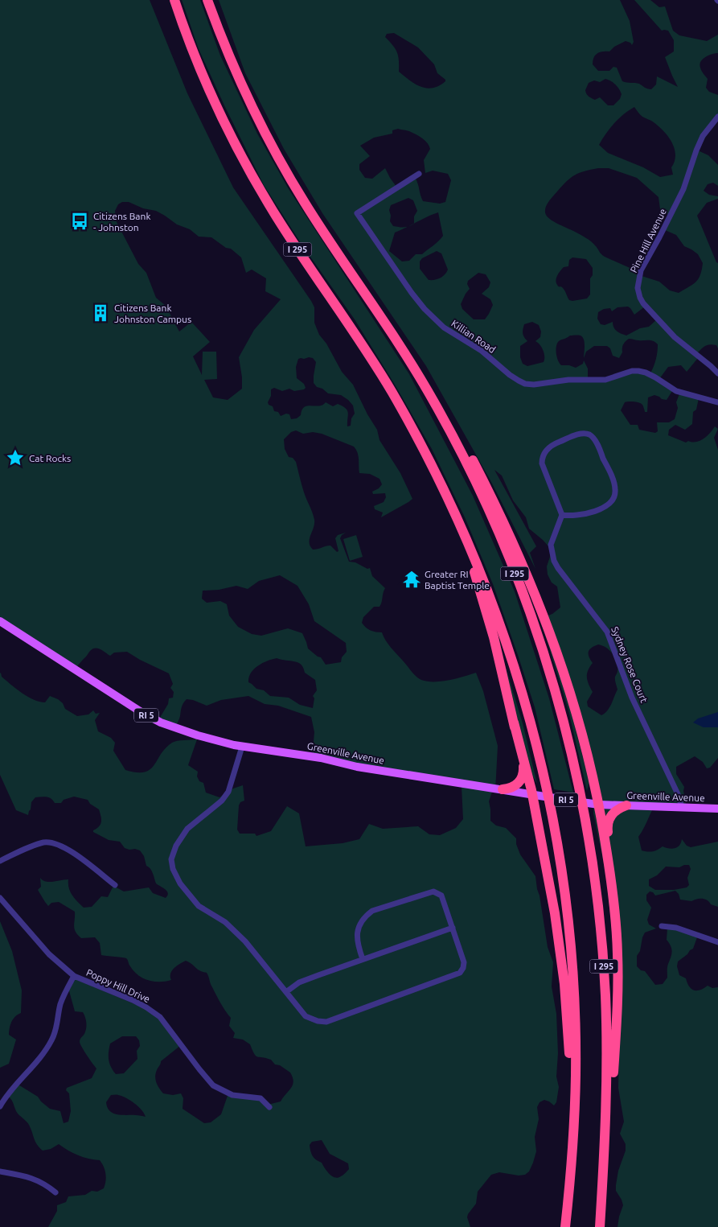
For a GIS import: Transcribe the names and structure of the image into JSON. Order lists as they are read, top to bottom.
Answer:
{
  "streets": {
    "highway": ["I 295"],
    "main road": ["RI 5", "Greenville Avenue"],
    "street": [
      "Pine Hill Avenue",
      "Killian Road",
      "Sydney Rose Court",
      "Poppy Hill Drive"
    ]
  },
  "crossings": [
    ["Sydney Rose Court", "Greenville Avenue"]
  ],
  "places": {
    "bus stop": ["Citizens Bank - Johnston"],
    "building": ["Citizens Bank Johnston Campus"],
    "place": ["Cat Rocks"],
    "temple": ["Greater RI Baptist Temple"]
  }
}
